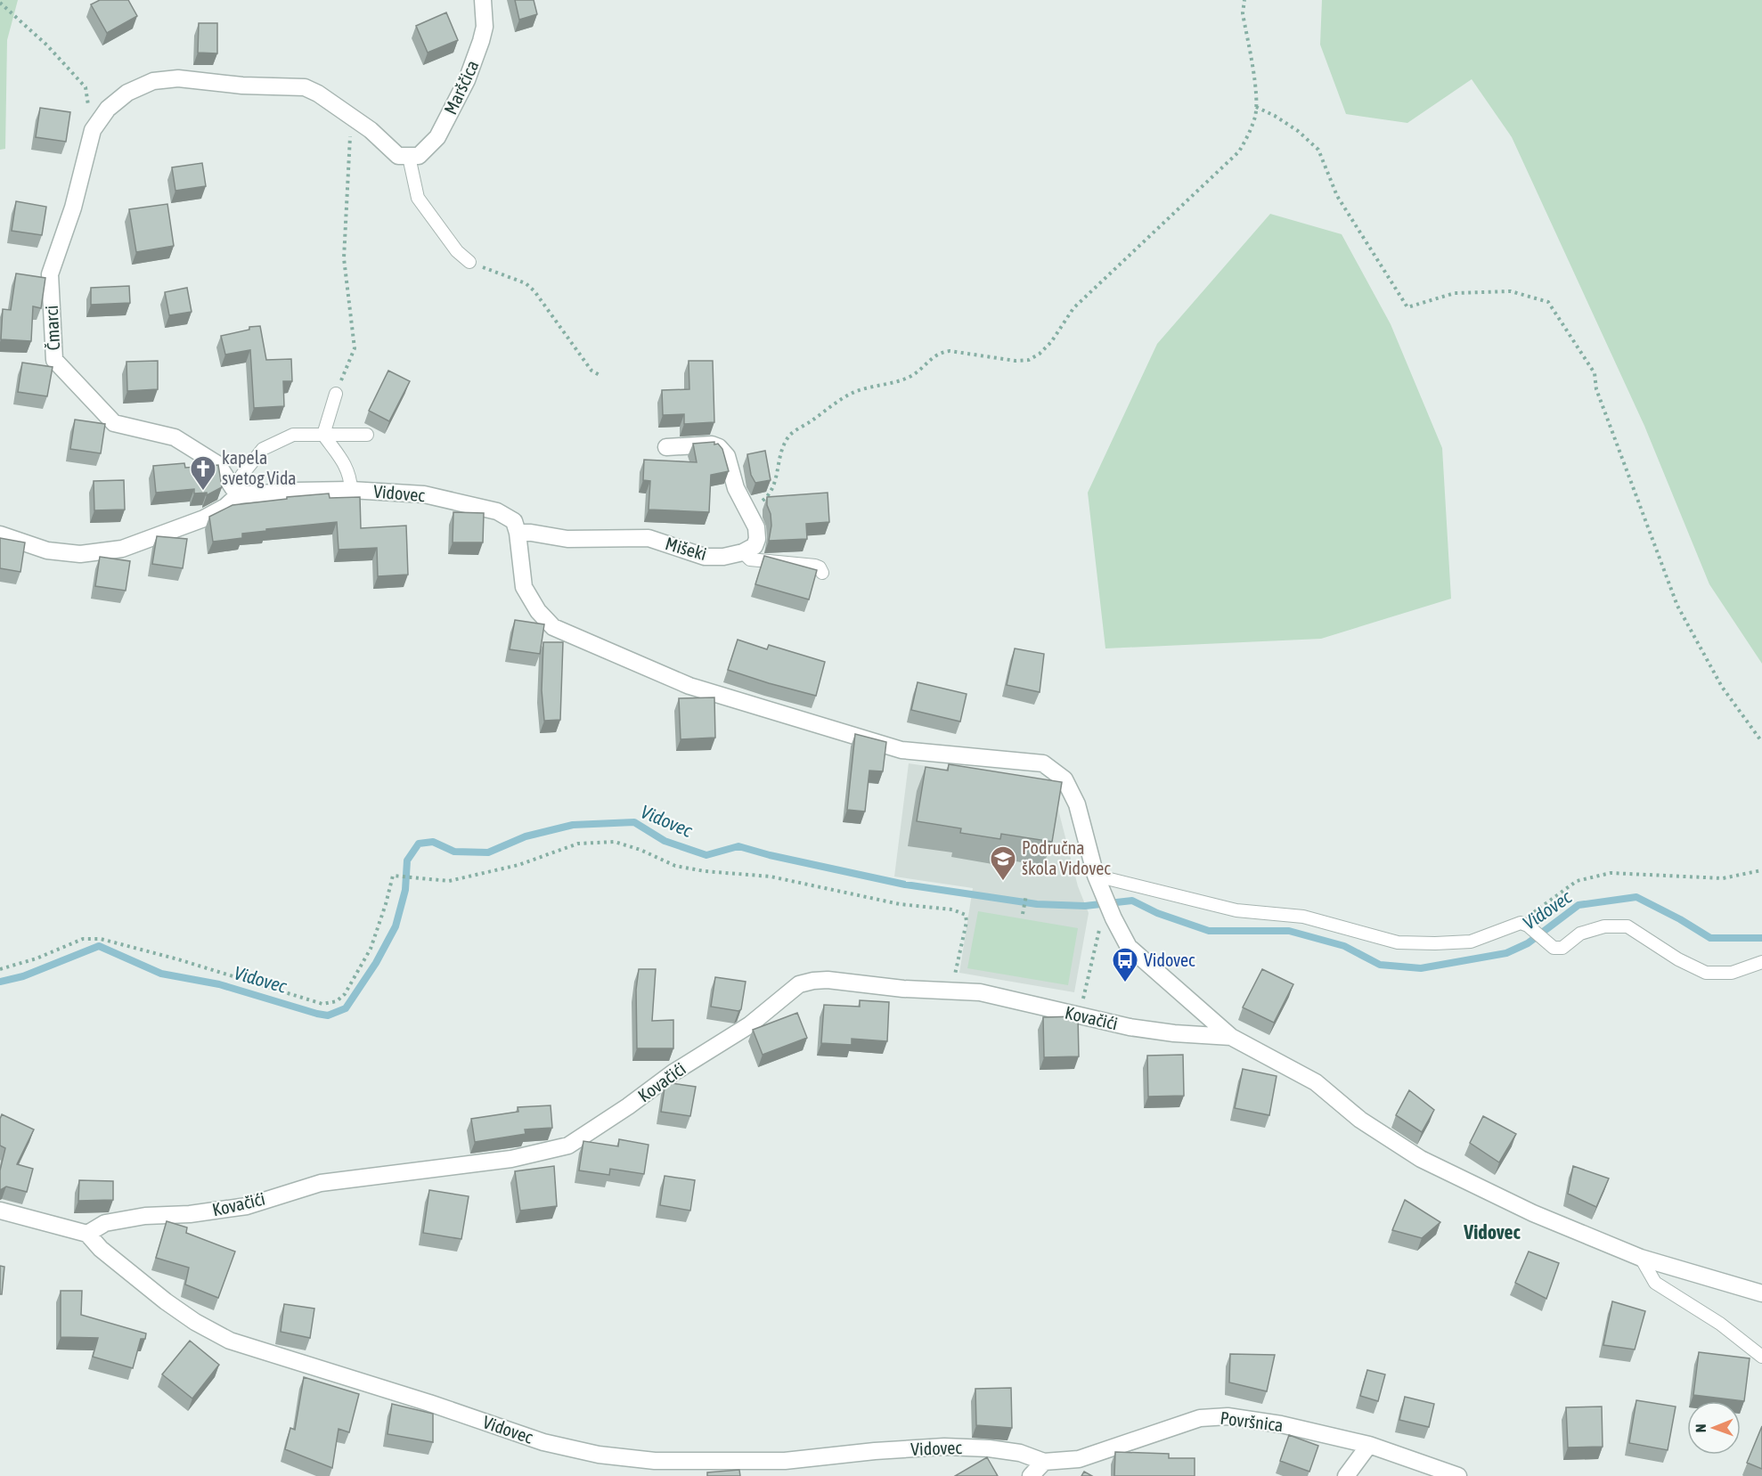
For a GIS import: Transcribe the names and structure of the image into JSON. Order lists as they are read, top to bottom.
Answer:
{
  "streets": {
    "street": [
      "Marščica",
      "Čmarci",
      "Vidovec",
      "Mišeki",
      "Kovačići",
      "Površnica"
    ]
  },
  "crossings": [
    ["Marščica", "Čmarci"],
    ["Čmarci", "Vidovec"],
    ["Vidovec", "Mišeki"],
    ["Vidovec", "Kovačići"],
    ["Vidovec", "Površnica"]
  ],
  "districts": ["Vidovec"],
  "water": ["Vidovec"],
  "places": {
    "church": ["kapela svetog Vida"],
    "school or university": ["Područna škola Vidovec"],
    "bus stop": ["Vidovec"]
  },
  "north": "left"
}
